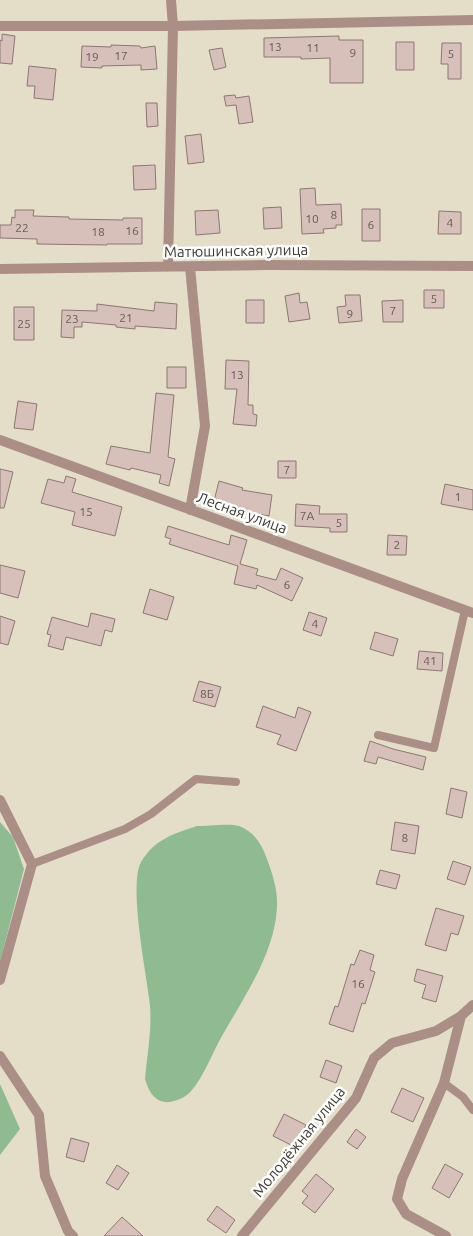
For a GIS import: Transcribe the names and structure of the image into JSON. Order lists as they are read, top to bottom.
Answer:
{
  "streets": {
    "street": ["Матюшинская улица", "Лесная улица", "Молодёжная улица"]
  },
  "house_numbers": [
    "13",
    "11",
    "9",
    "5",
    "17",
    "19",
    "8",
    "10",
    "4",
    "6",
    "22",
    "16",
    "18",
    "5",
    "7",
    "9",
    "21",
    "23",
    "25",
    "13",
    "7",
    "1",
    "15",
    "7А",
    "5",
    "2",
    "6",
    "4",
    "41",
    "8Б",
    "8",
    "16"
  ]
}
